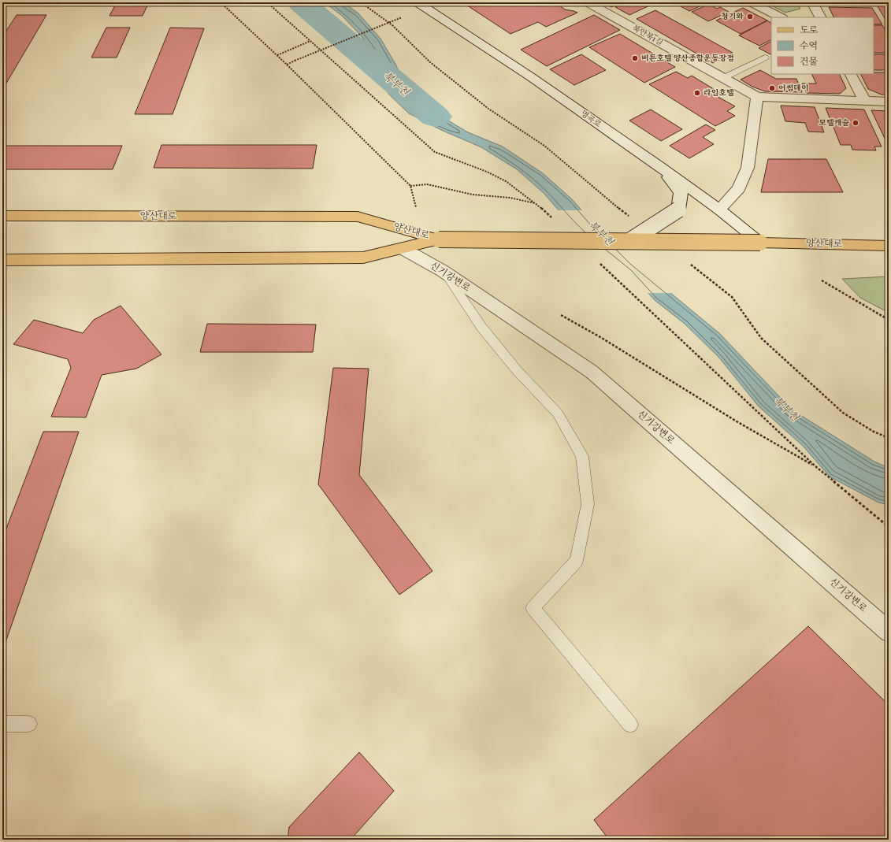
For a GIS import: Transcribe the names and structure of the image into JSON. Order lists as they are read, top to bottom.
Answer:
{
  "streets": {
    "main road": ["양산대로"],
    "street": ["북안북1길", "명곡로", "신기강변로"]
  },
  "crossings": [
    ["명곡로", "양산대로"],
    ["양산대로", "신기강변로"]
  ],
  "water": ["북부천"],
  "places": [
    "청기와",
    "버튼호텔 양산종합운동장점",
    "어썸데이",
    "라임호텔",
    "모텔캐슬"
  ],
  "legend": ["도로", "수역", "건물"]
}
